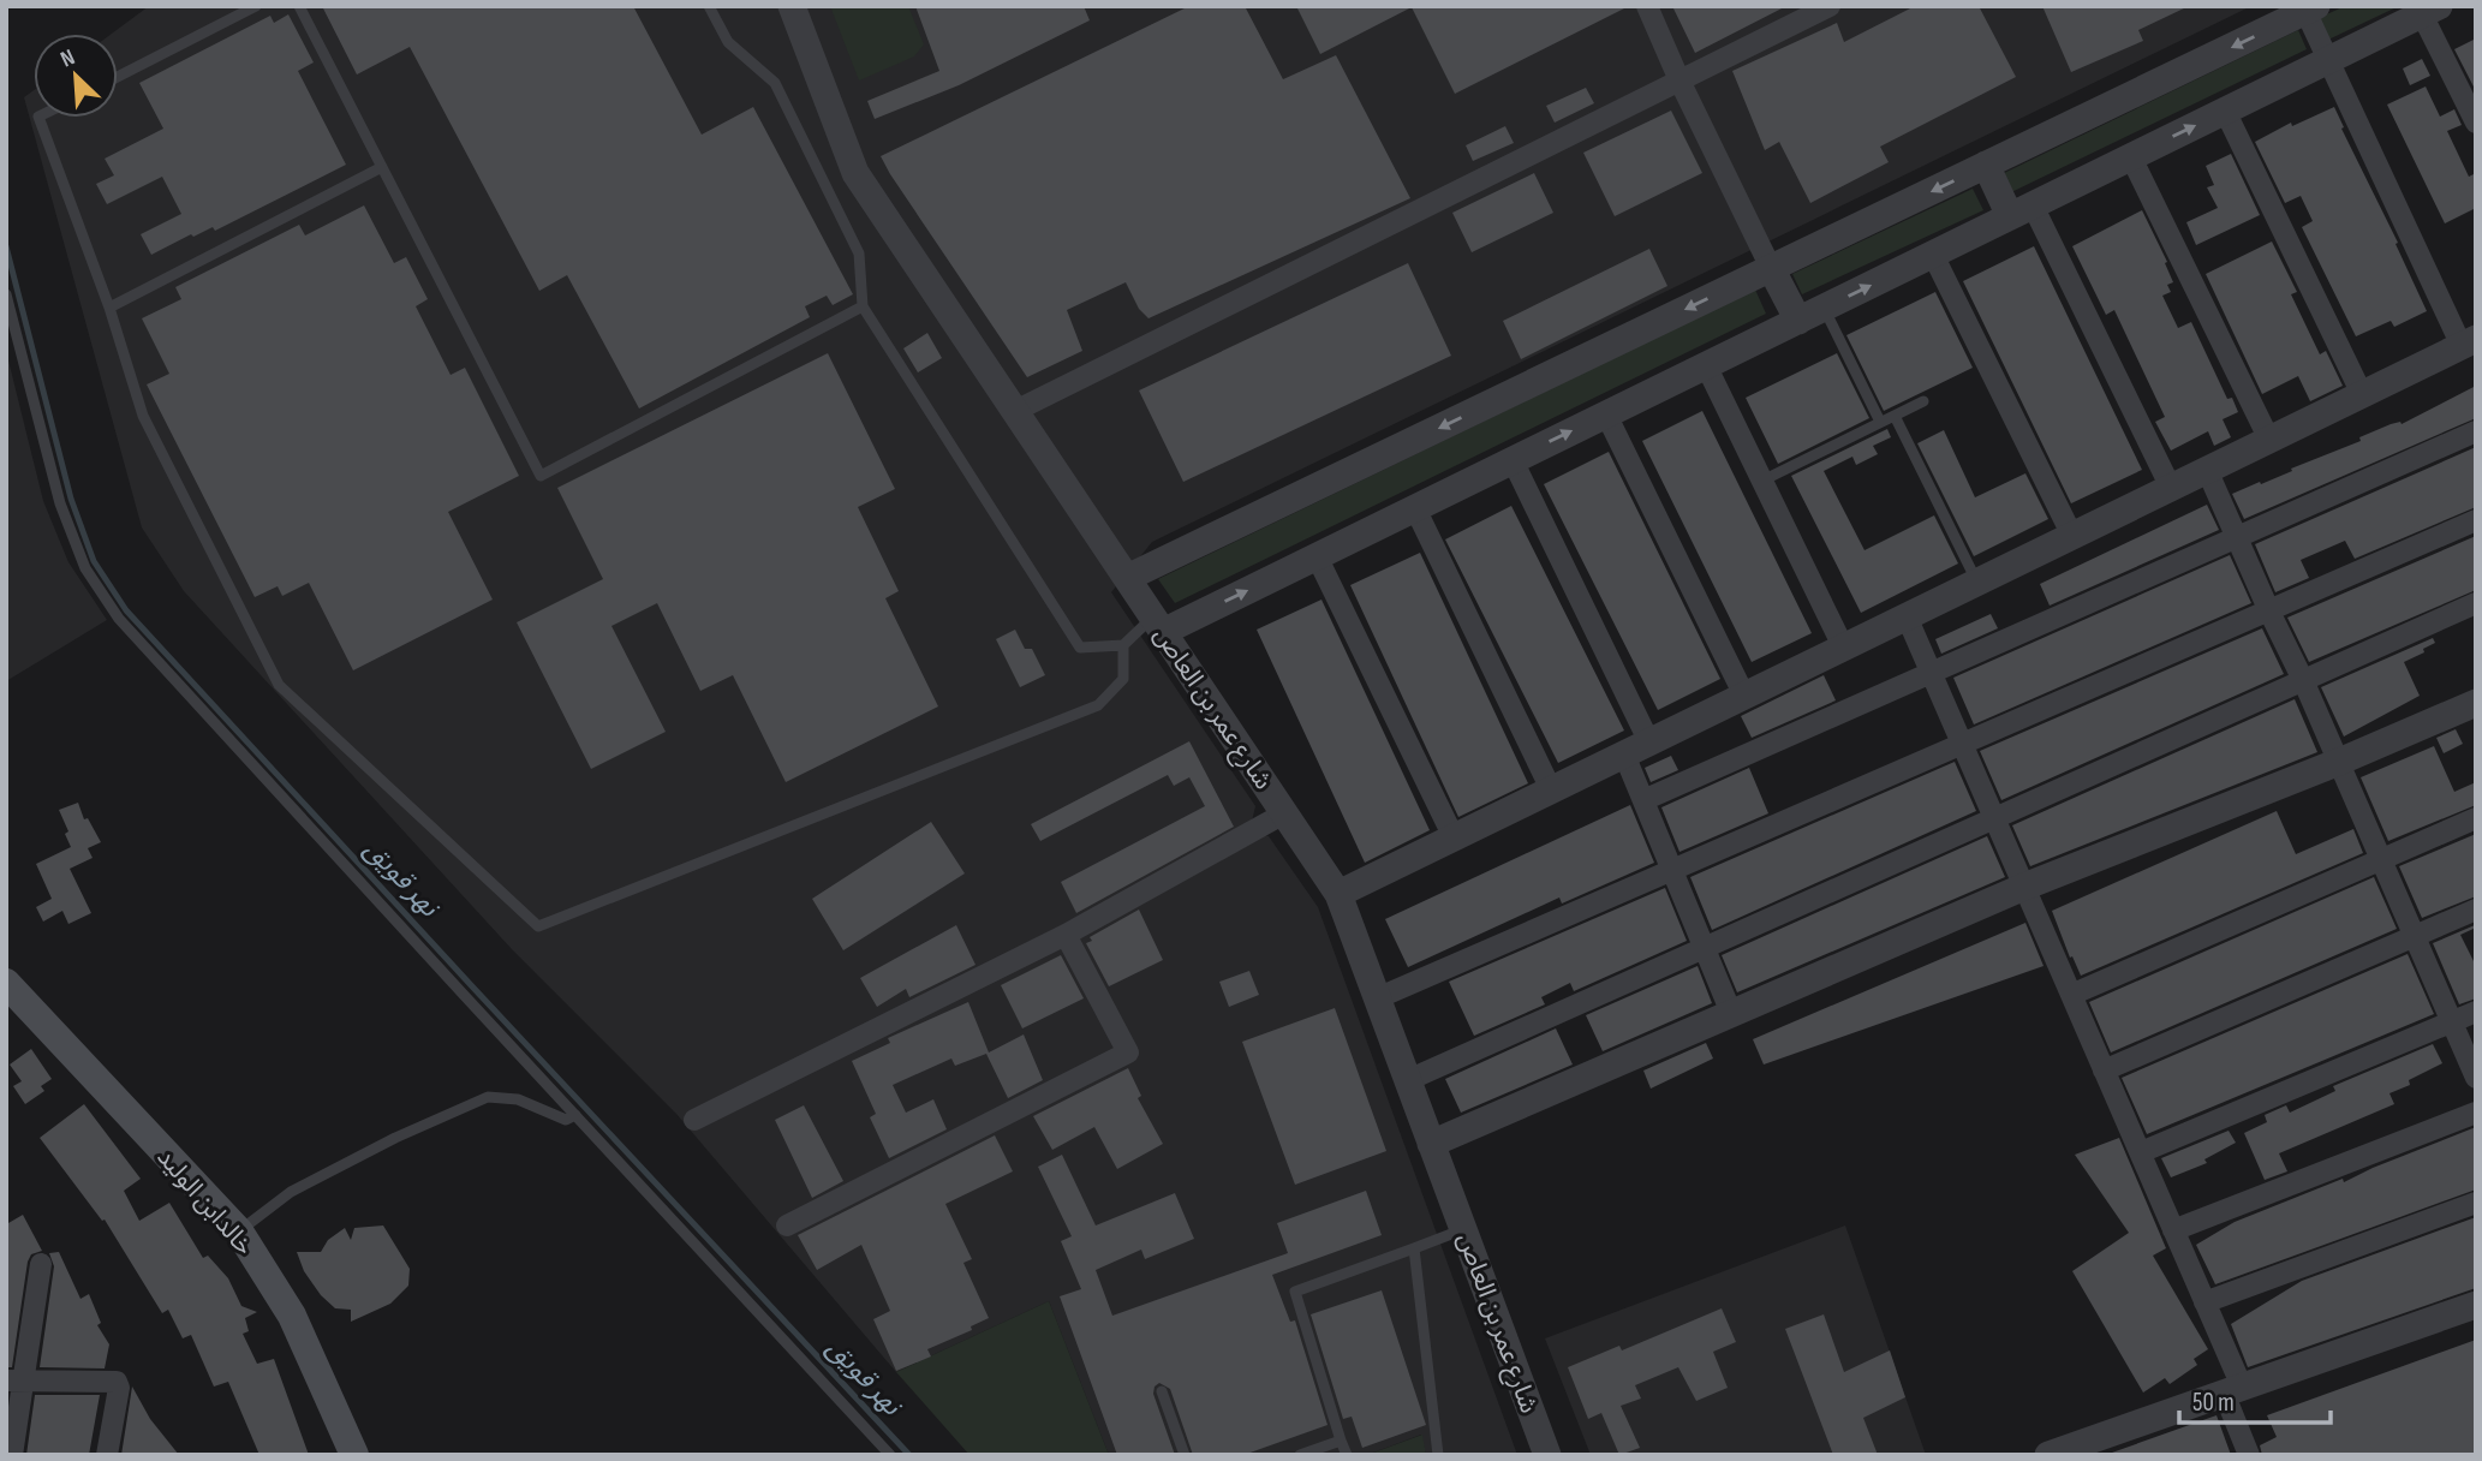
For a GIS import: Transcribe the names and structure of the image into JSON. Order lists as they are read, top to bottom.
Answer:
{
  "streets": {
    "main road": ["خالدابن الوليد"],
    "street": ["شارع عمر بن العاص"]
  },
  "water": ["نهر قويق"],
  "scale_bar": "50 m",
  "north": "top left"
}
